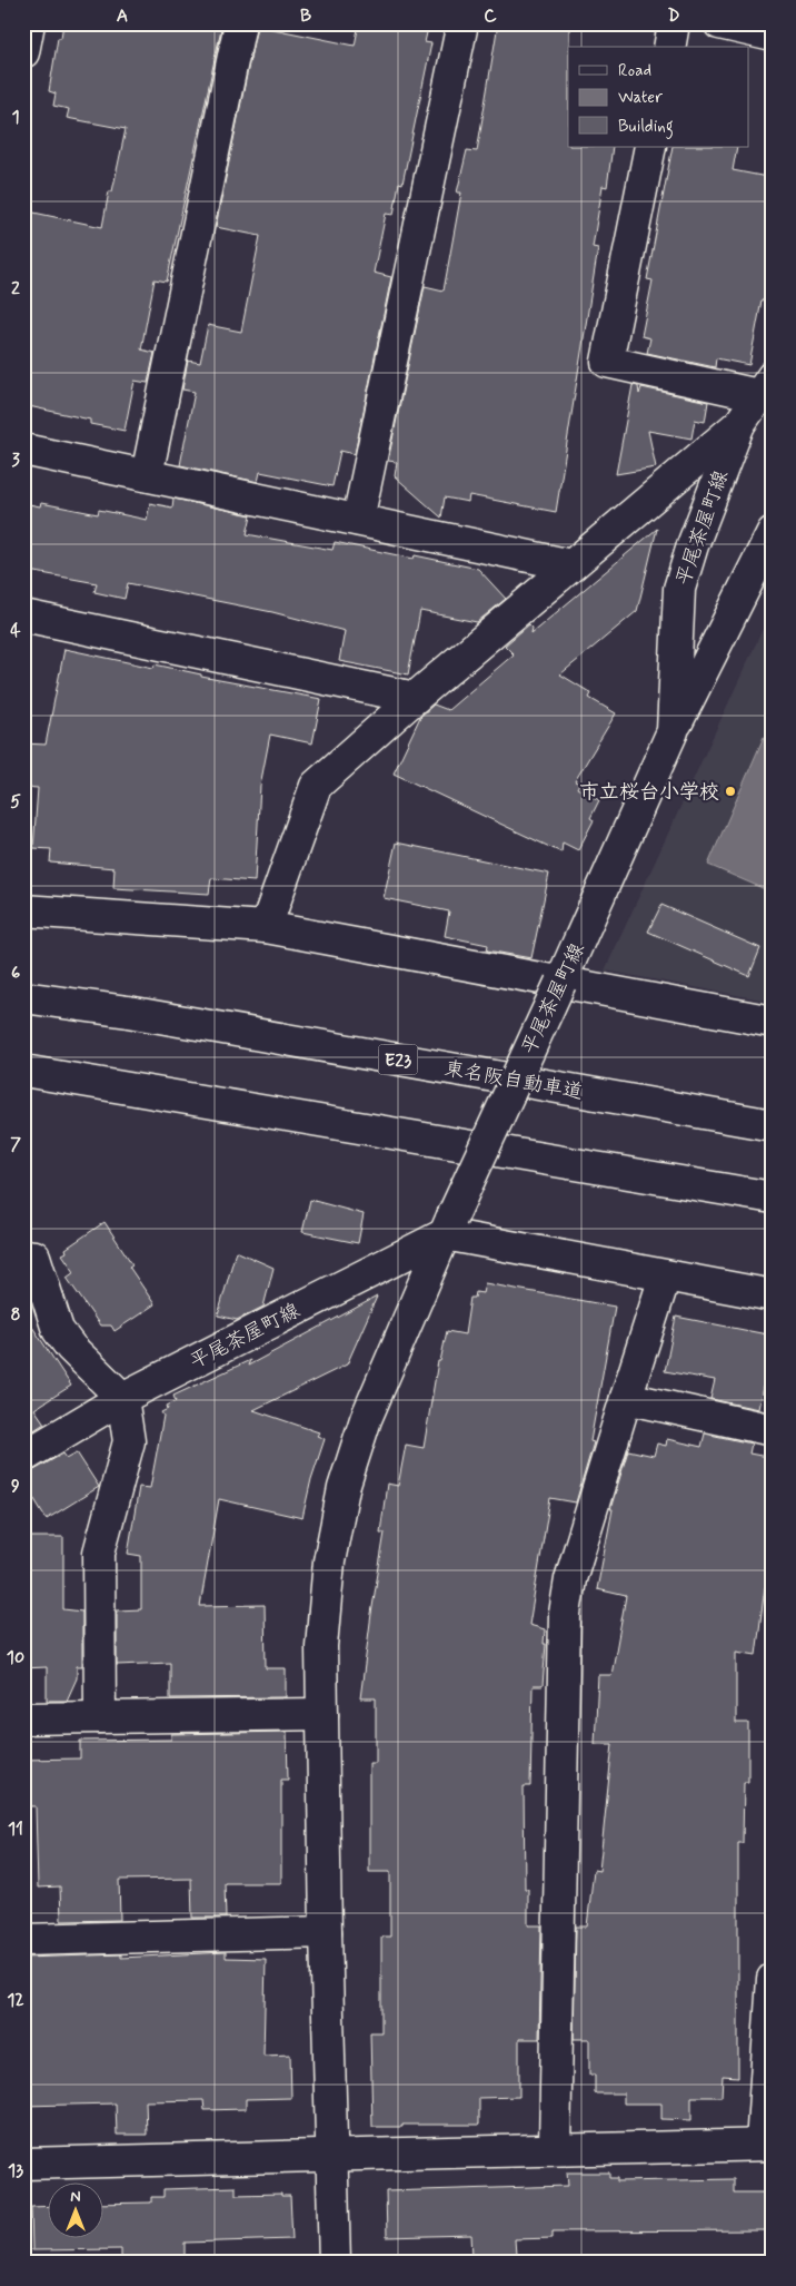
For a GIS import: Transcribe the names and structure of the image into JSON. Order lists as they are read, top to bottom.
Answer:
{
  "streets": {
    "main road": ["平尾茶屋町線", "E23", "東名阪自動車道"]
  },
  "places": ["市立桜台小学校"],
  "legend": ["Road", "Water", "Building"],
  "north": "top",
  "grid": {
    "columns": [
      "A",
      "B",
      "C",
      "D"
    ],
    "rows": [
      "1",
      "2",
      "3",
      "4",
      "5",
      "6",
      "7",
      "8",
      "9",
      "10",
      "11",
      "12",
      "13"
    ]
  }
}
